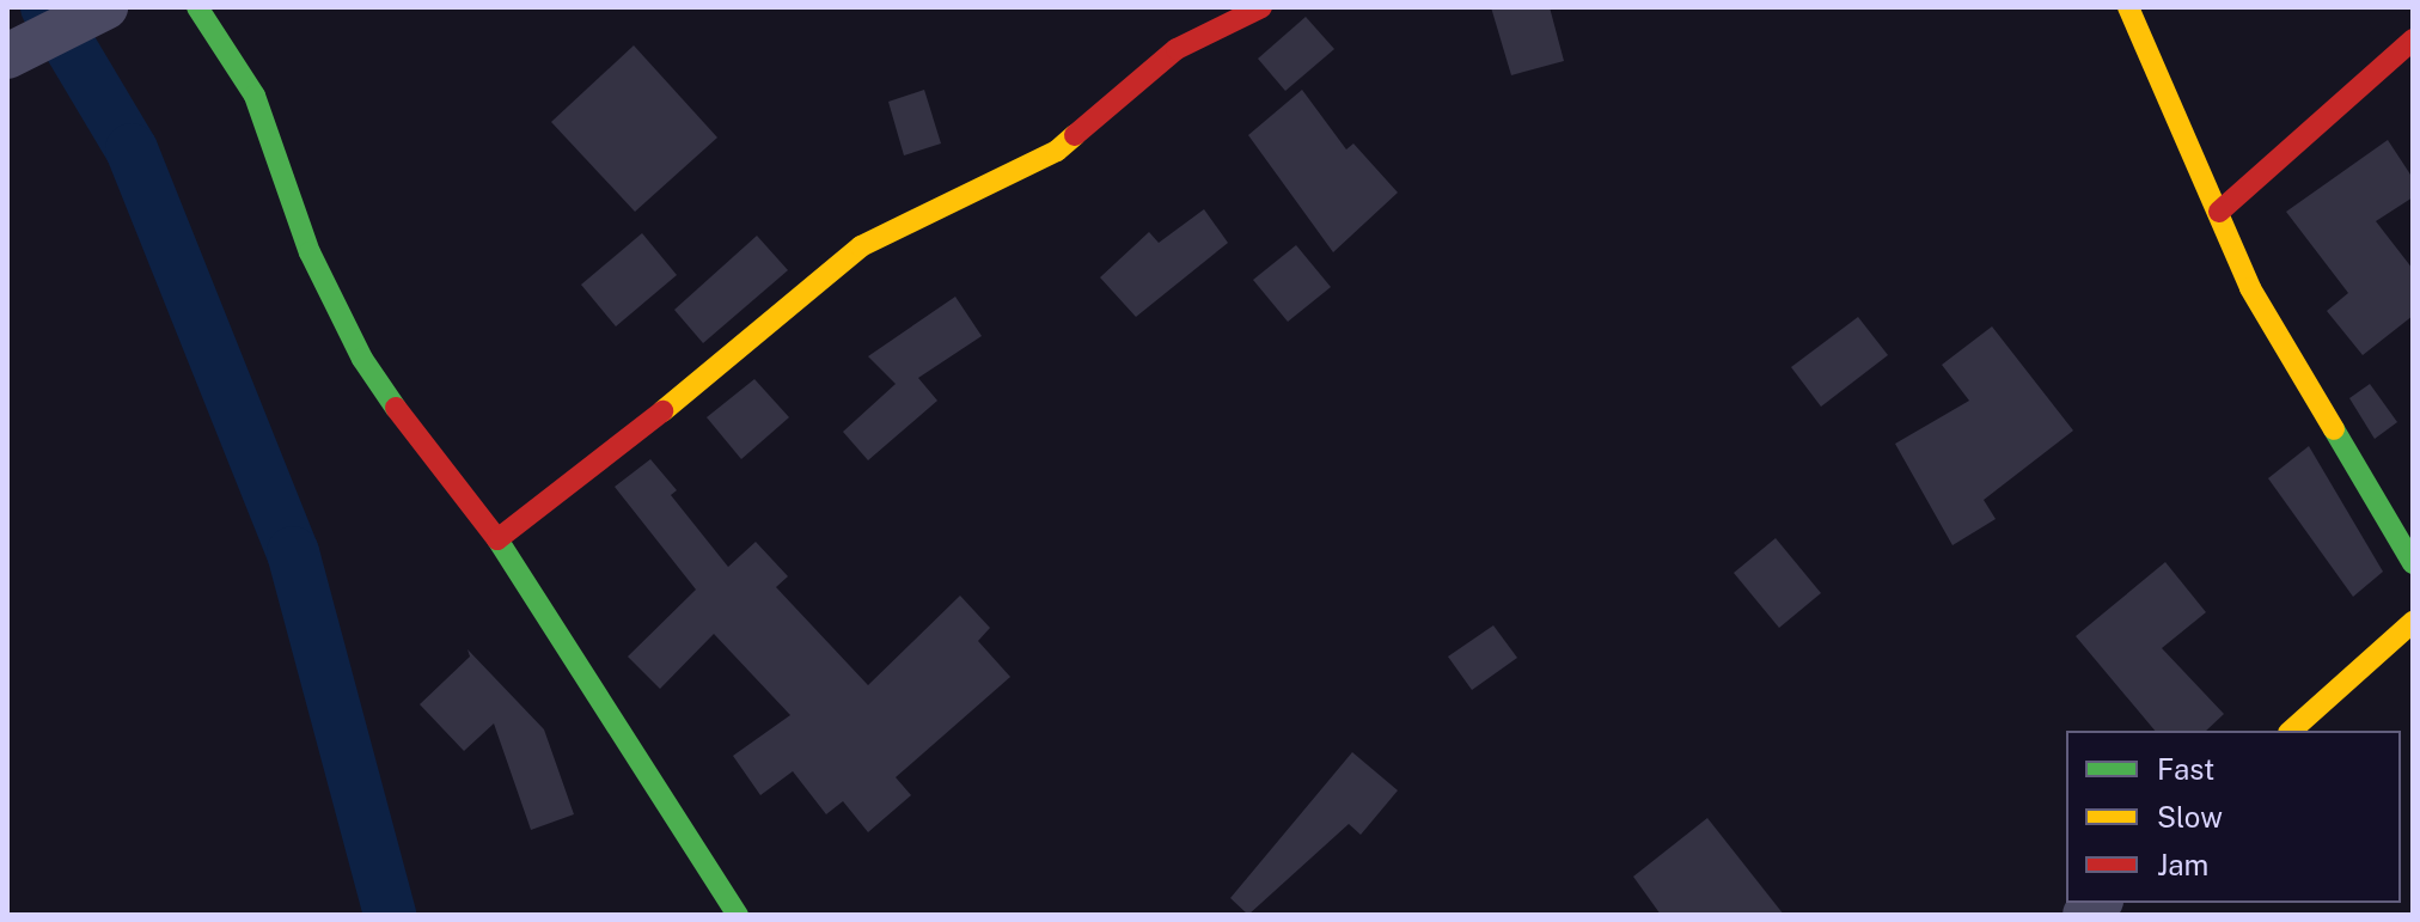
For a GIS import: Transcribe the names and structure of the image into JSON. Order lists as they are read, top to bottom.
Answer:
{
  "legend": ["Fast", "Slow", "Jam"]
}
